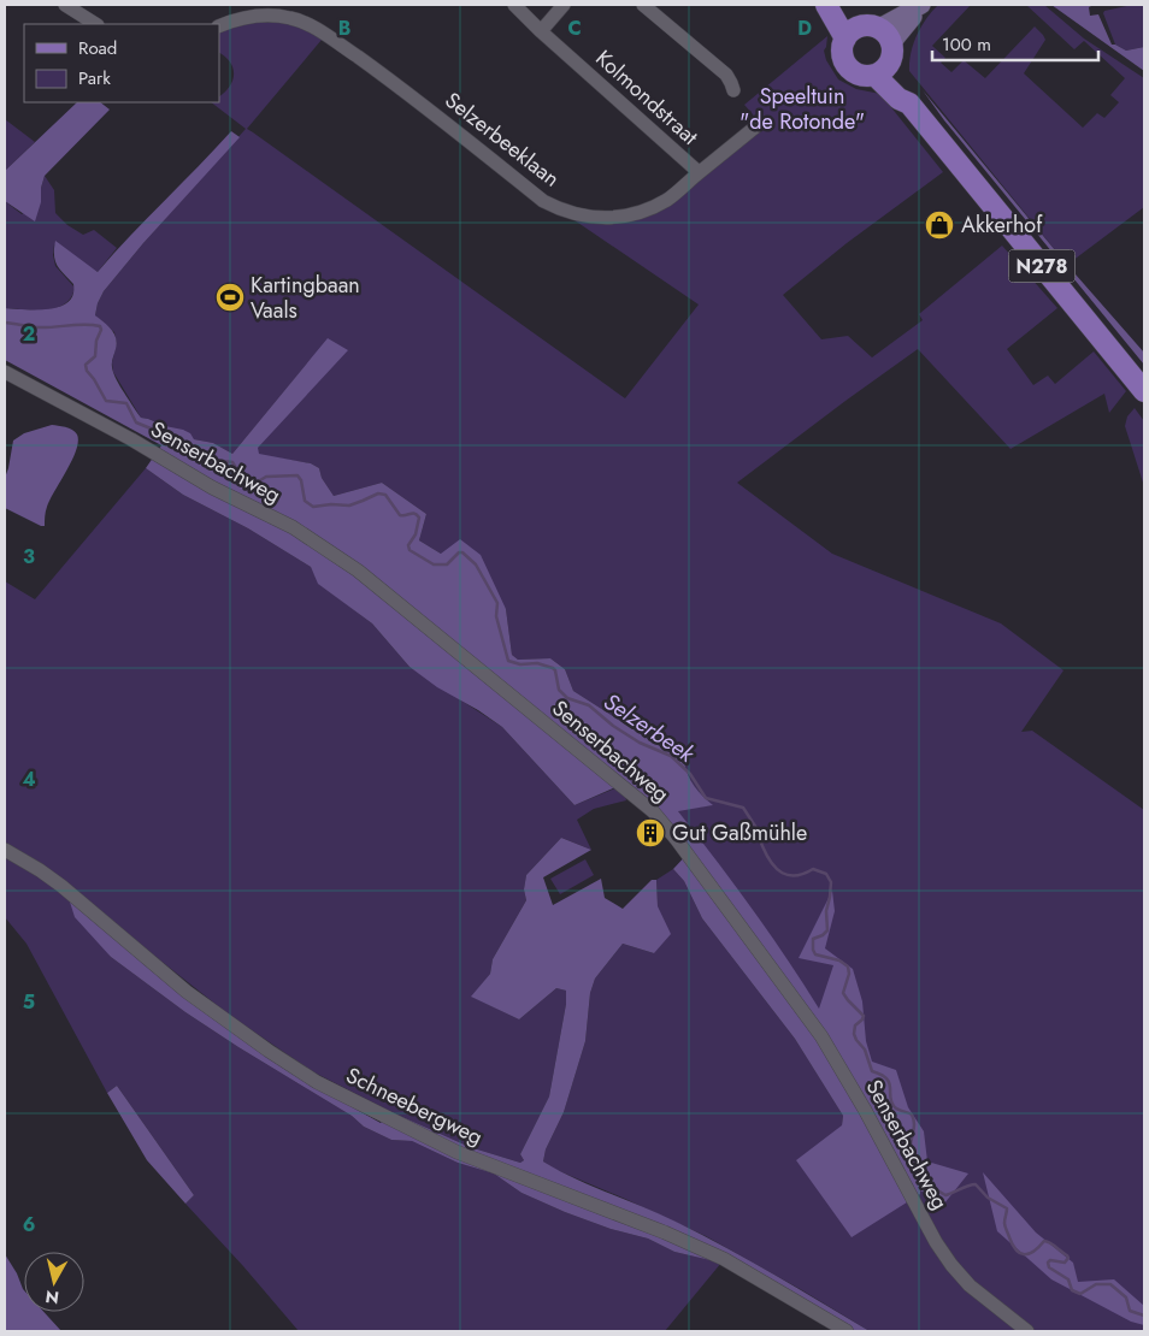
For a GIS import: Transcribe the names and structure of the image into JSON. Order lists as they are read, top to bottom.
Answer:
{
  "streets": {
    "main road": ["N278"],
    "street": [
      "Kolmondstraat",
      "Selzerbeeklaan",
      "Senserbachweg",
      "Schneebergweg"
    ]
  },
  "crossings": [
    ["Kolmondstraat", "Selzerbeeklaan"]
  ],
  "water": ["Selzerbeek"],
  "parks": ["Speeltuin \"de Rotonde\""],
  "places": {
    "shop": ["Akkerhof"],
    "sports": ["Kartingbaan Vaals"],
    "building": ["Gut Gaßmühle"]
  },
  "legend": ["Road", "Park"],
  "scale_bar": "100 m",
  "north": "bottom",
  "grid": {
    "columns": ["B", "C", "D"],
    "rows": [
      "2",
      "3",
      "4",
      "5",
      "6"
    ]
  }
}
